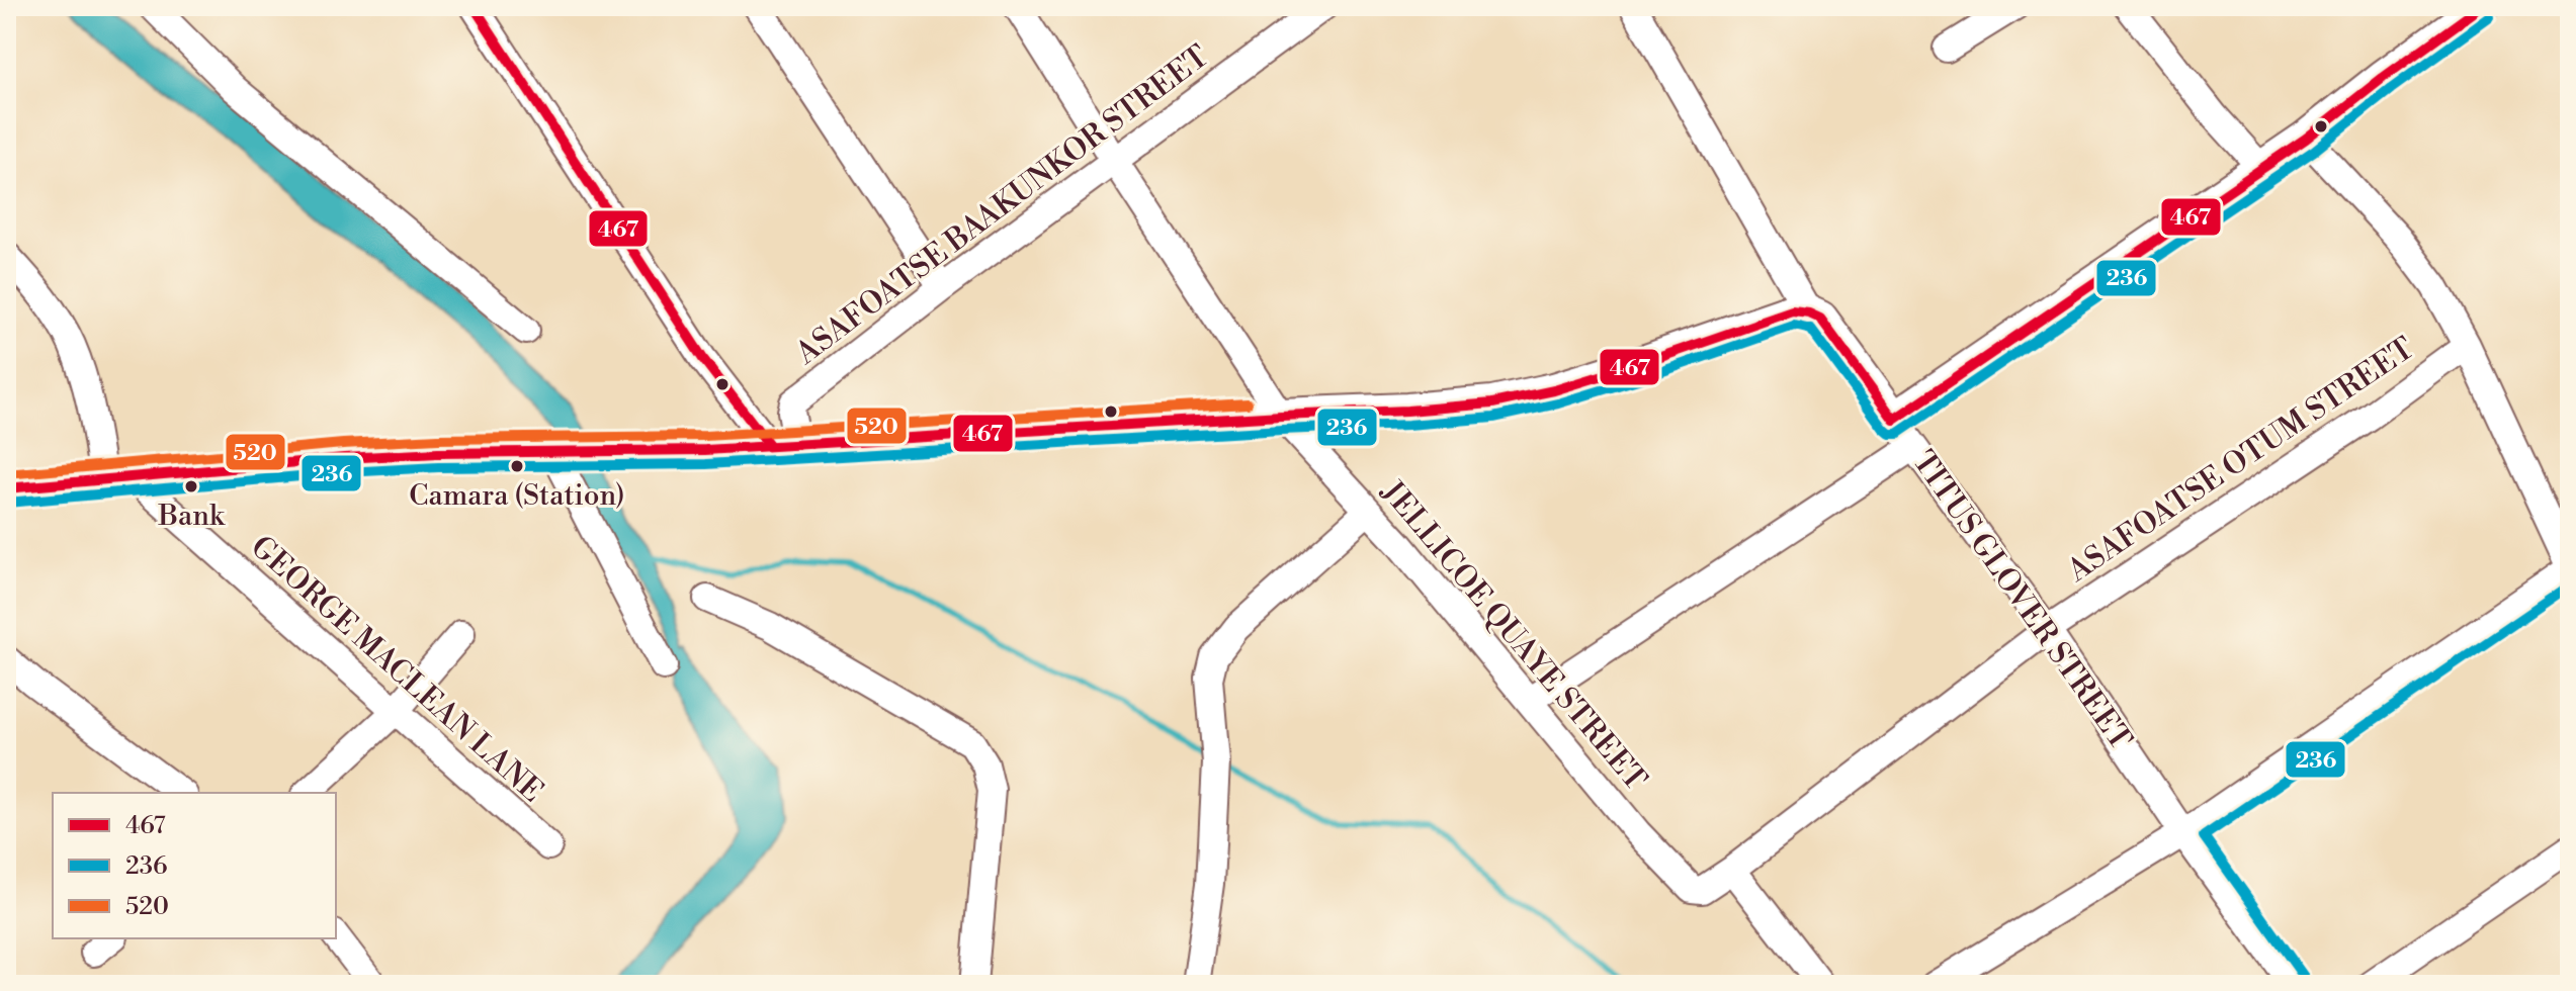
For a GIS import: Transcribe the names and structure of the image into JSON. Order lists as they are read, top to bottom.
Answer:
{
  "streets": {
    "main road": ["TITUS GLOVER STREET"],
    "street": [
      "ASAFOATSE BAAKUNKOR STREET",
      "ASAFOATSE OTUM STREET",
      "JELLICOE QUAYE STREET",
      "GEORGE MACLEAN LANE"
    ]
  },
  "crossings": [
    ["ASAFOATSE BAAKUNKOR STREET", "JELLICOE QUAYE STREET"],
    ["ASAFOATSE OTUM STREET", "TITUS GLOVER STREET"],
    ["ASAFOATSE OTUM STREET", "JELLICOE QUAYE STREET"]
  ],
  "places": ["Camara (Station)", "Bank"],
  "lines": ["transit line 467", "transit line 236", "transit line 520"],
  "legend": ["467", "236", "520"]
}
